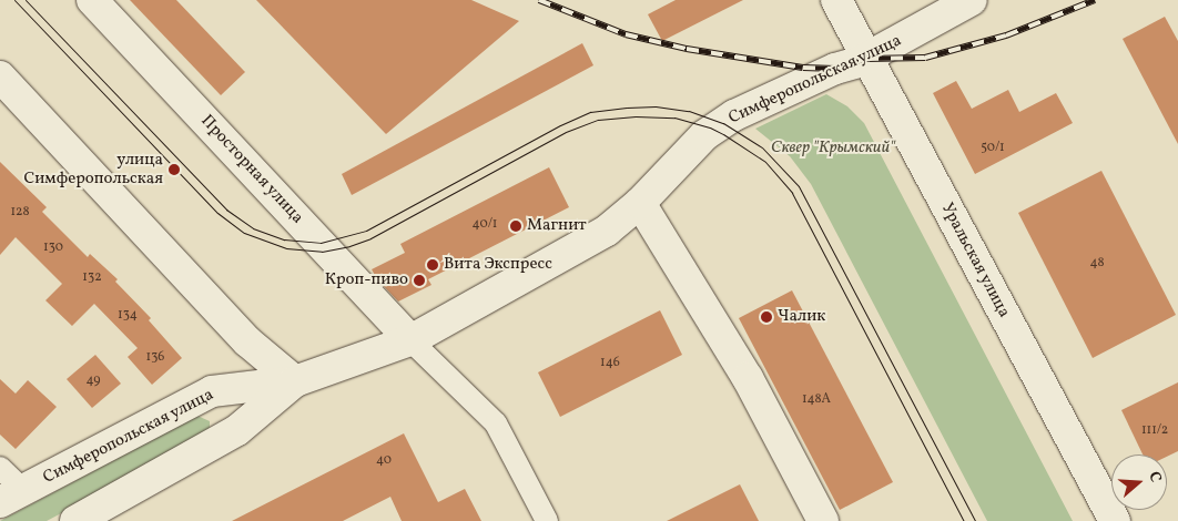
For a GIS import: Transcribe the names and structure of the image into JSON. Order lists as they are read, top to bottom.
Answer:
{
  "streets": {
    "street": ["Симферопольская улица", "Просторная улица", "Уральская улица"]
  },
  "crossings": [
    ["Симферопольская улица", "Просторная улица"],
    ["Симферопольская улица", "Уральская улица"]
  ],
  "parks": ["Сквер \"Крымский\""],
  "places": [
    "улица Симферопольская",
    "Магнит",
    "Вита Экспресс",
    "Кроп-пиво",
    "Чалик"
  ],
  "house_numbers": [
    "50/1",
    "128",
    "40/1",
    "130",
    "48",
    "132",
    "134",
    "136",
    "146",
    "49",
    "148А",
    "111/2",
    "40"
  ],
  "north": "right"
}
